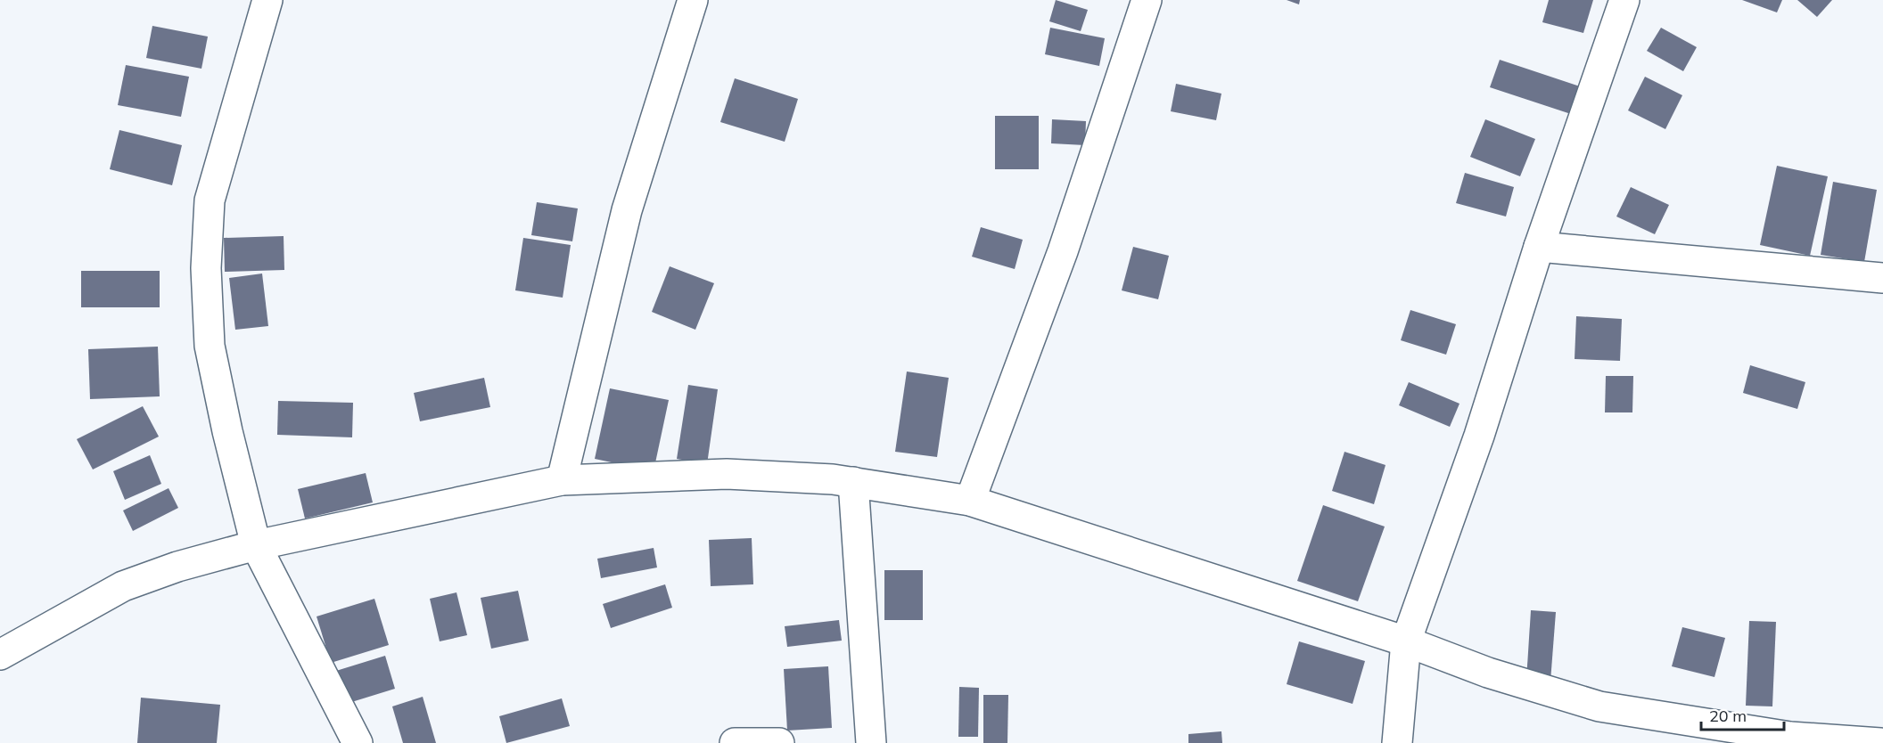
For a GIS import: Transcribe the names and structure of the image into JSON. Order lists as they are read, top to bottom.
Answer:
{
  "scale_bar": "20 m"
}
